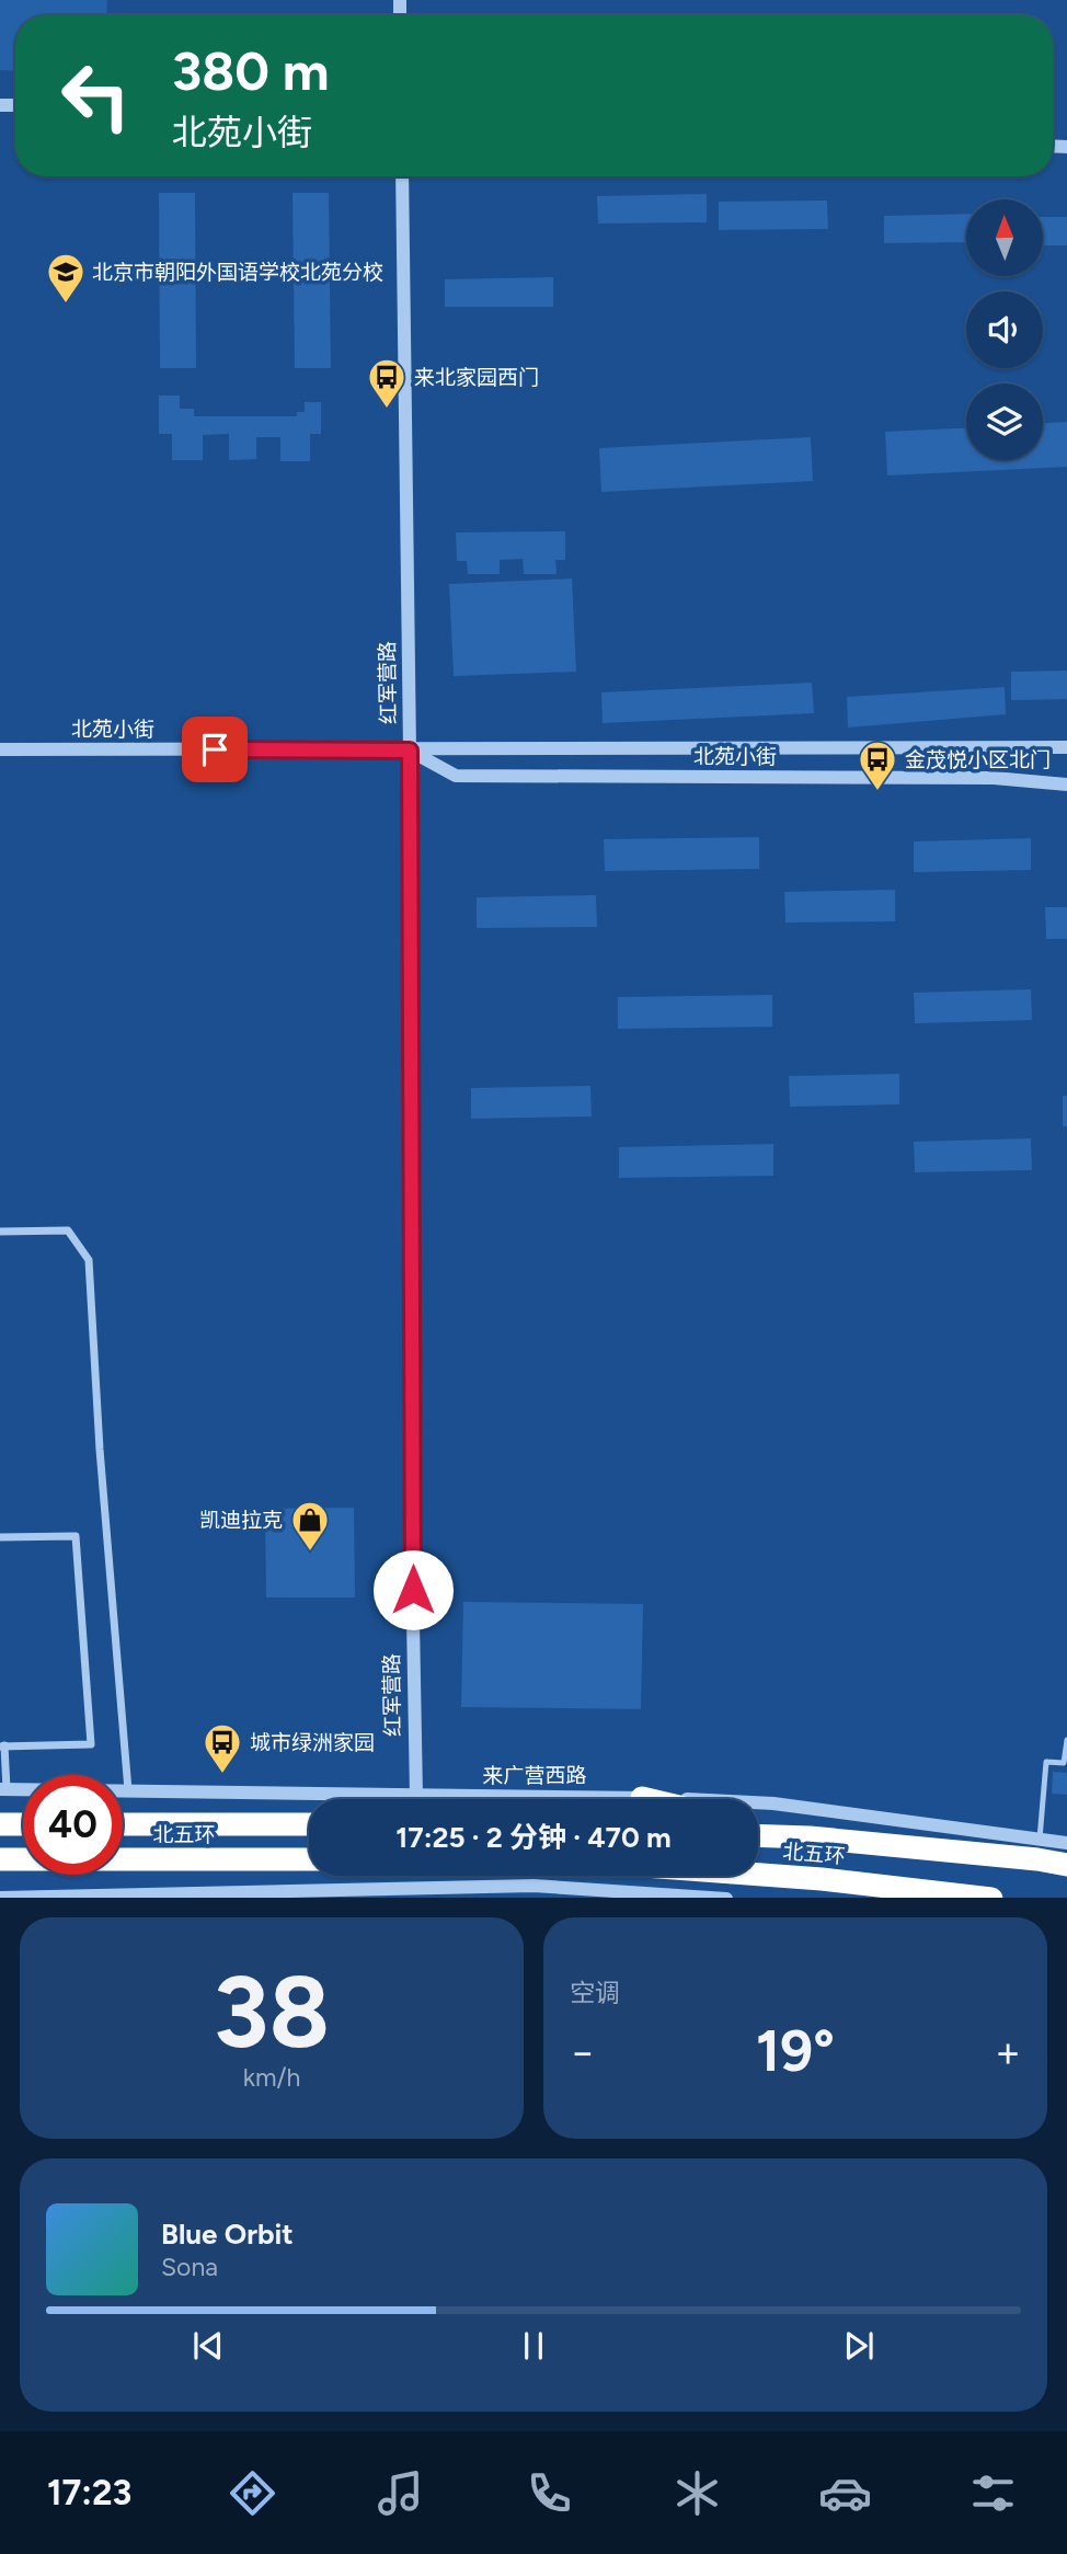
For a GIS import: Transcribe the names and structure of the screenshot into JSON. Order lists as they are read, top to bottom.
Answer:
{
  "streets": {
    "highway": ["北五环"],
    "street": ["红军营路", "北苑小街", "来广营西路"]
  },
  "crossings": [
    ["红军营路", "北苑小街"],
    ["红军营路", "来广营西路"]
  ],
  "places": {
    "school or university": ["北京市朝阳外国语学校北苑分校"],
    "bus stop": ["来北家园西门", "金茂悦小区北门", "城市绿洲家园"],
    "shop": ["凯迪拉克"]
  },
  "north": "top",
  "page": {
    "turn": ["380 m", "北苑小街"],
    "limit": "40",
    "trip": "17:25 · 2 分钟 · 470 m",
    "tile": [
      ["38", "km/h"],
      "空调"
    ],
    "heat": ["−", "19°", "+"],
    "song": ["Blue Orbit", "Sona"],
    "tabs": "17:23"
  }
}
